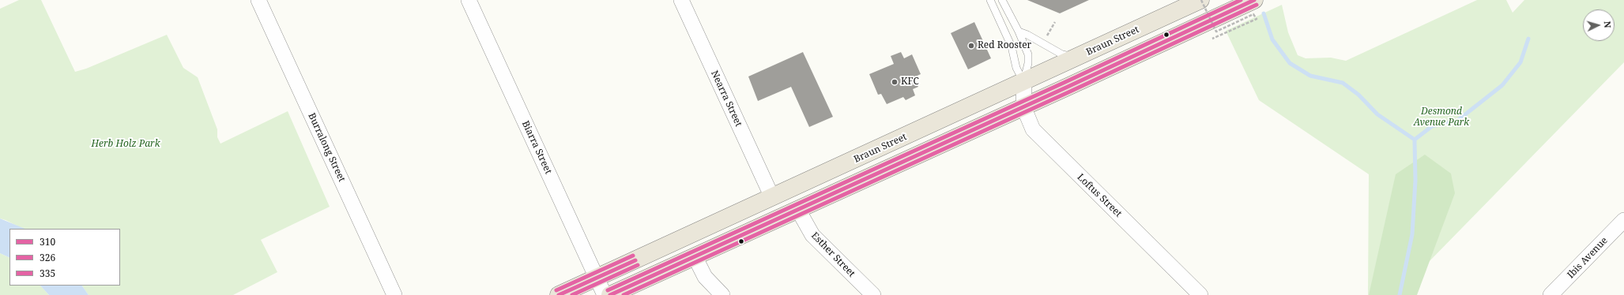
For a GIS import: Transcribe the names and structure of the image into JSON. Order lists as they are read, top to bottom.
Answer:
{
  "streets": {
    "highway": ["Braun Street"],
    "street": [
      "Nearra Street",
      "Burralong Street",
      "Biarra Street",
      "Loftus Street",
      "Esther Street",
      "Ibis Avenue"
    ]
  },
  "crossings": [
    ["Braun Street", "Nearra Street"],
    ["Braun Street", "Biarra Street"],
    ["Braun Street", "Loftus Street"]
  ],
  "parks": ["Desmond Avenue Park", "Herb Holz Park"],
  "places": ["Red Rooster", "KFC"],
  "lines": ["transit line 310", "transit line 335", "transit line 326"],
  "legend": ["310", "326", "335"],
  "north": "right"
}
